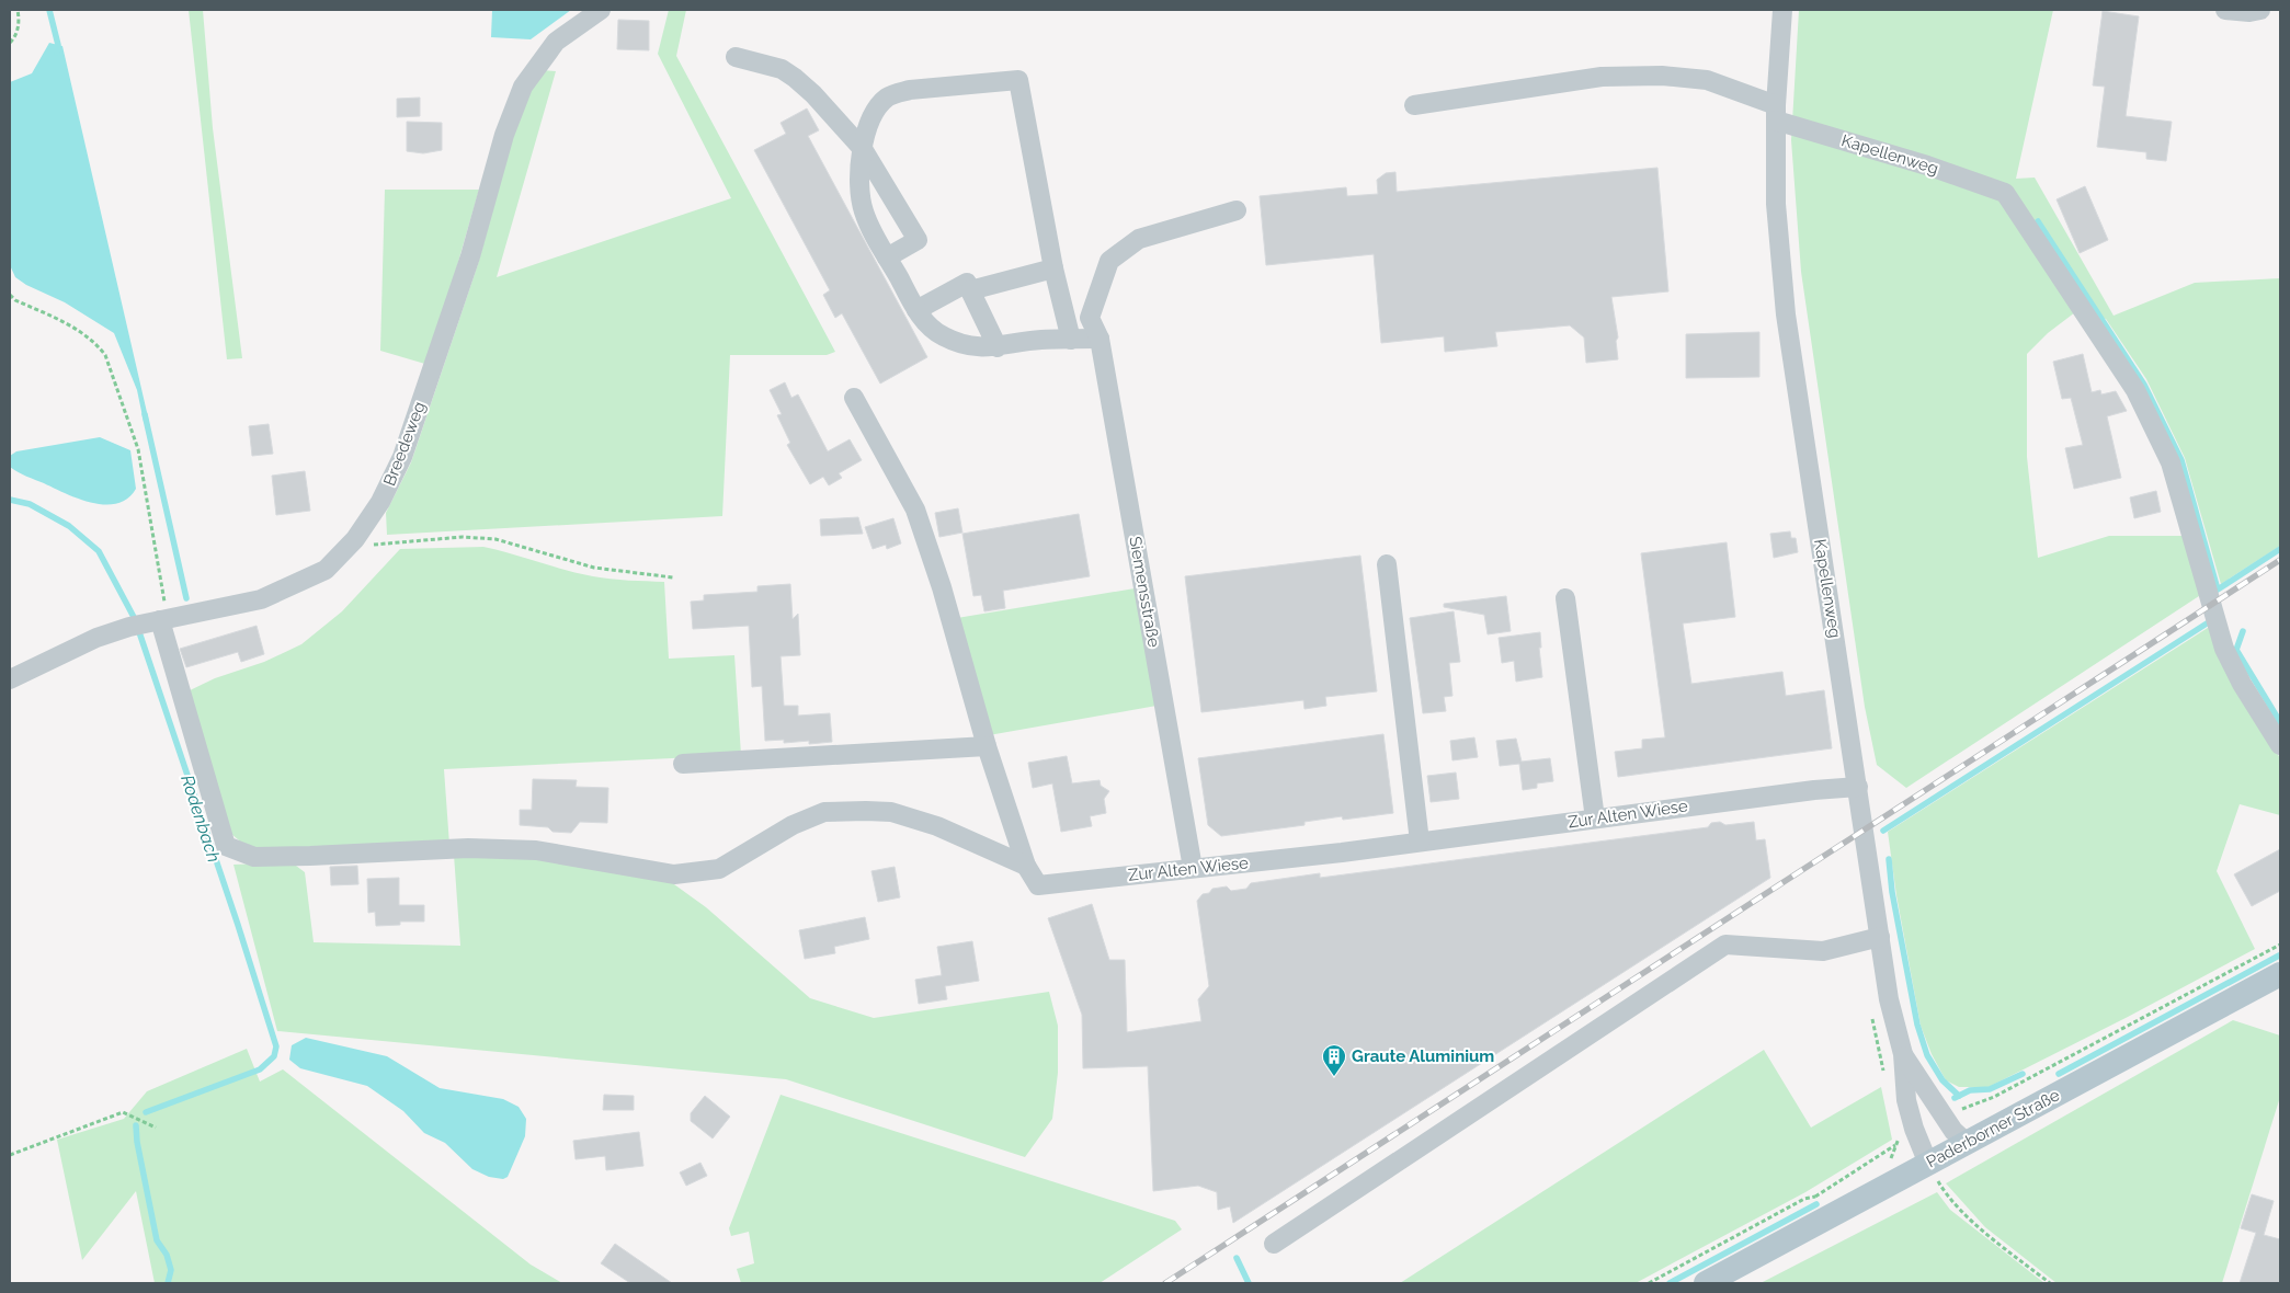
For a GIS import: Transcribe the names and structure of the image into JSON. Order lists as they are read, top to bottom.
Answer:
{
  "streets": {
    "main road": ["Paderborner Straße"],
    "street": [
      "Kapellenweg",
      "Breedeweg",
      "Siemensstraße",
      "Zur Alten Wiese"
    ]
  },
  "crossings": [
    ["Kapellenweg", "Zur Alten Wiese"],
    ["Kapellenweg", "Paderborner Straße"],
    ["Siemensstraße", "Zur Alten Wiese"]
  ],
  "water": ["Rodenbach"],
  "places": {
    "building": ["Graute Aluminium"]
  }
}
